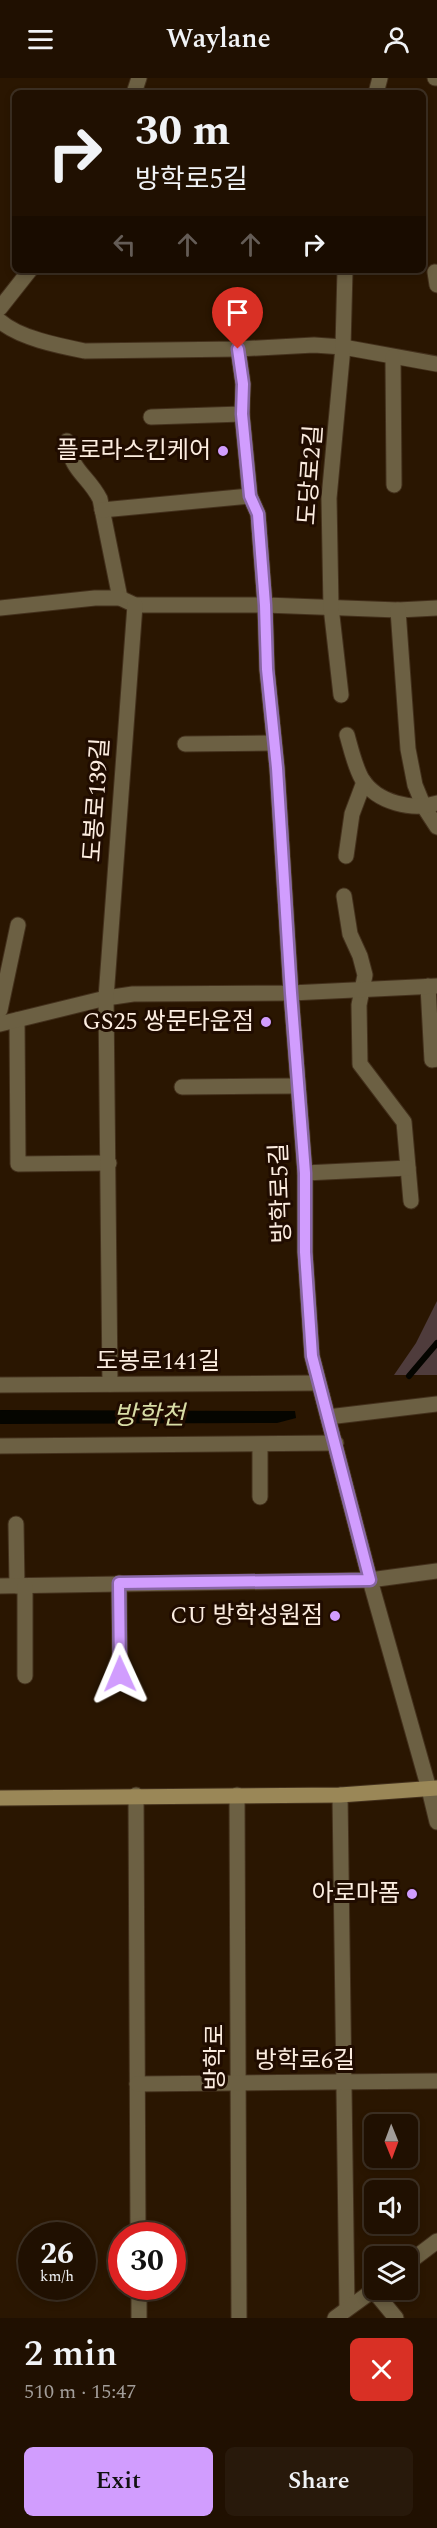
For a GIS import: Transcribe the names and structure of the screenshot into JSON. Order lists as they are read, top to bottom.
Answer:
{
  "streets": {
    "street": [
      "도당로2길",
      "도봉로139길",
      "방학로5길",
      "도봉로141길",
      "방학로",
      "방학로6길"
    ]
  },
  "crossings": [
    ["도봉로139길", "도봉로141길"],
    ["방학로5길", "도봉로141길"],
    ["방학로", "방학로6길"]
  ],
  "water": ["방학천"],
  "places": [
    "플로라스킨케어",
    "GS25 쌍문타운점",
    "CU 방학성원점",
    "아로마폼"
  ],
  "north": "bottom",
  "page": {
    "header": "Waylane",
    "turn": ["30 m", "방학로5길"],
    "speed": "26 km/h",
    "limit": "30",
    "heading": ["2 min", "510 m · 15:47"],
    "buttons": ["Exit", "Share"]
  }
}
